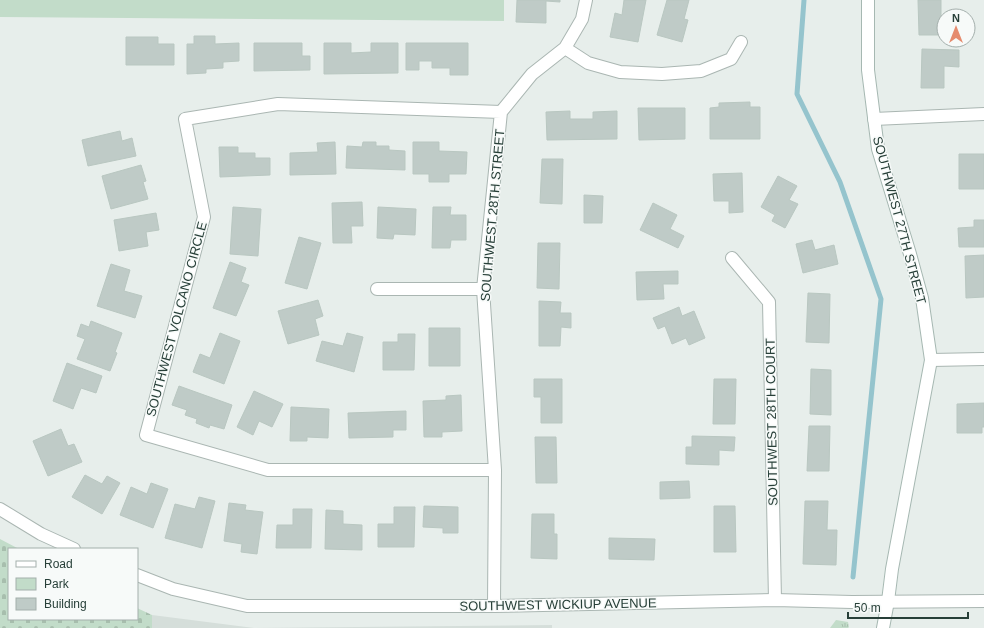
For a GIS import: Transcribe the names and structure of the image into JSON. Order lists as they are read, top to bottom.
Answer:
{
  "streets": {
    "street": [
      "SOUTHWEST 28TH STREET",
      "SOUTHWEST 27TH STREET",
      "SOUTHWEST VOLCANO CIRCLE",
      "SOUTHWEST 28TH COURT",
      "SOUTHWEST WICKIUP AVENUE"
    ]
  },
  "crossings": [
    ["SOUTHWEST 28TH STREET", "SOUTHWEST VOLCANO CIRCLE"],
    ["SOUTHWEST 28TH STREET", "SOUTHWEST WICKIUP AVENUE"],
    ["SOUTHWEST 27TH STREET", "SOUTHWEST WICKIUP AVENUE"],
    ["SOUTHWEST 28TH COURT", "SOUTHWEST WICKIUP AVENUE"]
  ],
  "legend": ["Road", "Park", "Building"],
  "scale_bar": "50 m",
  "north": "top"
}
